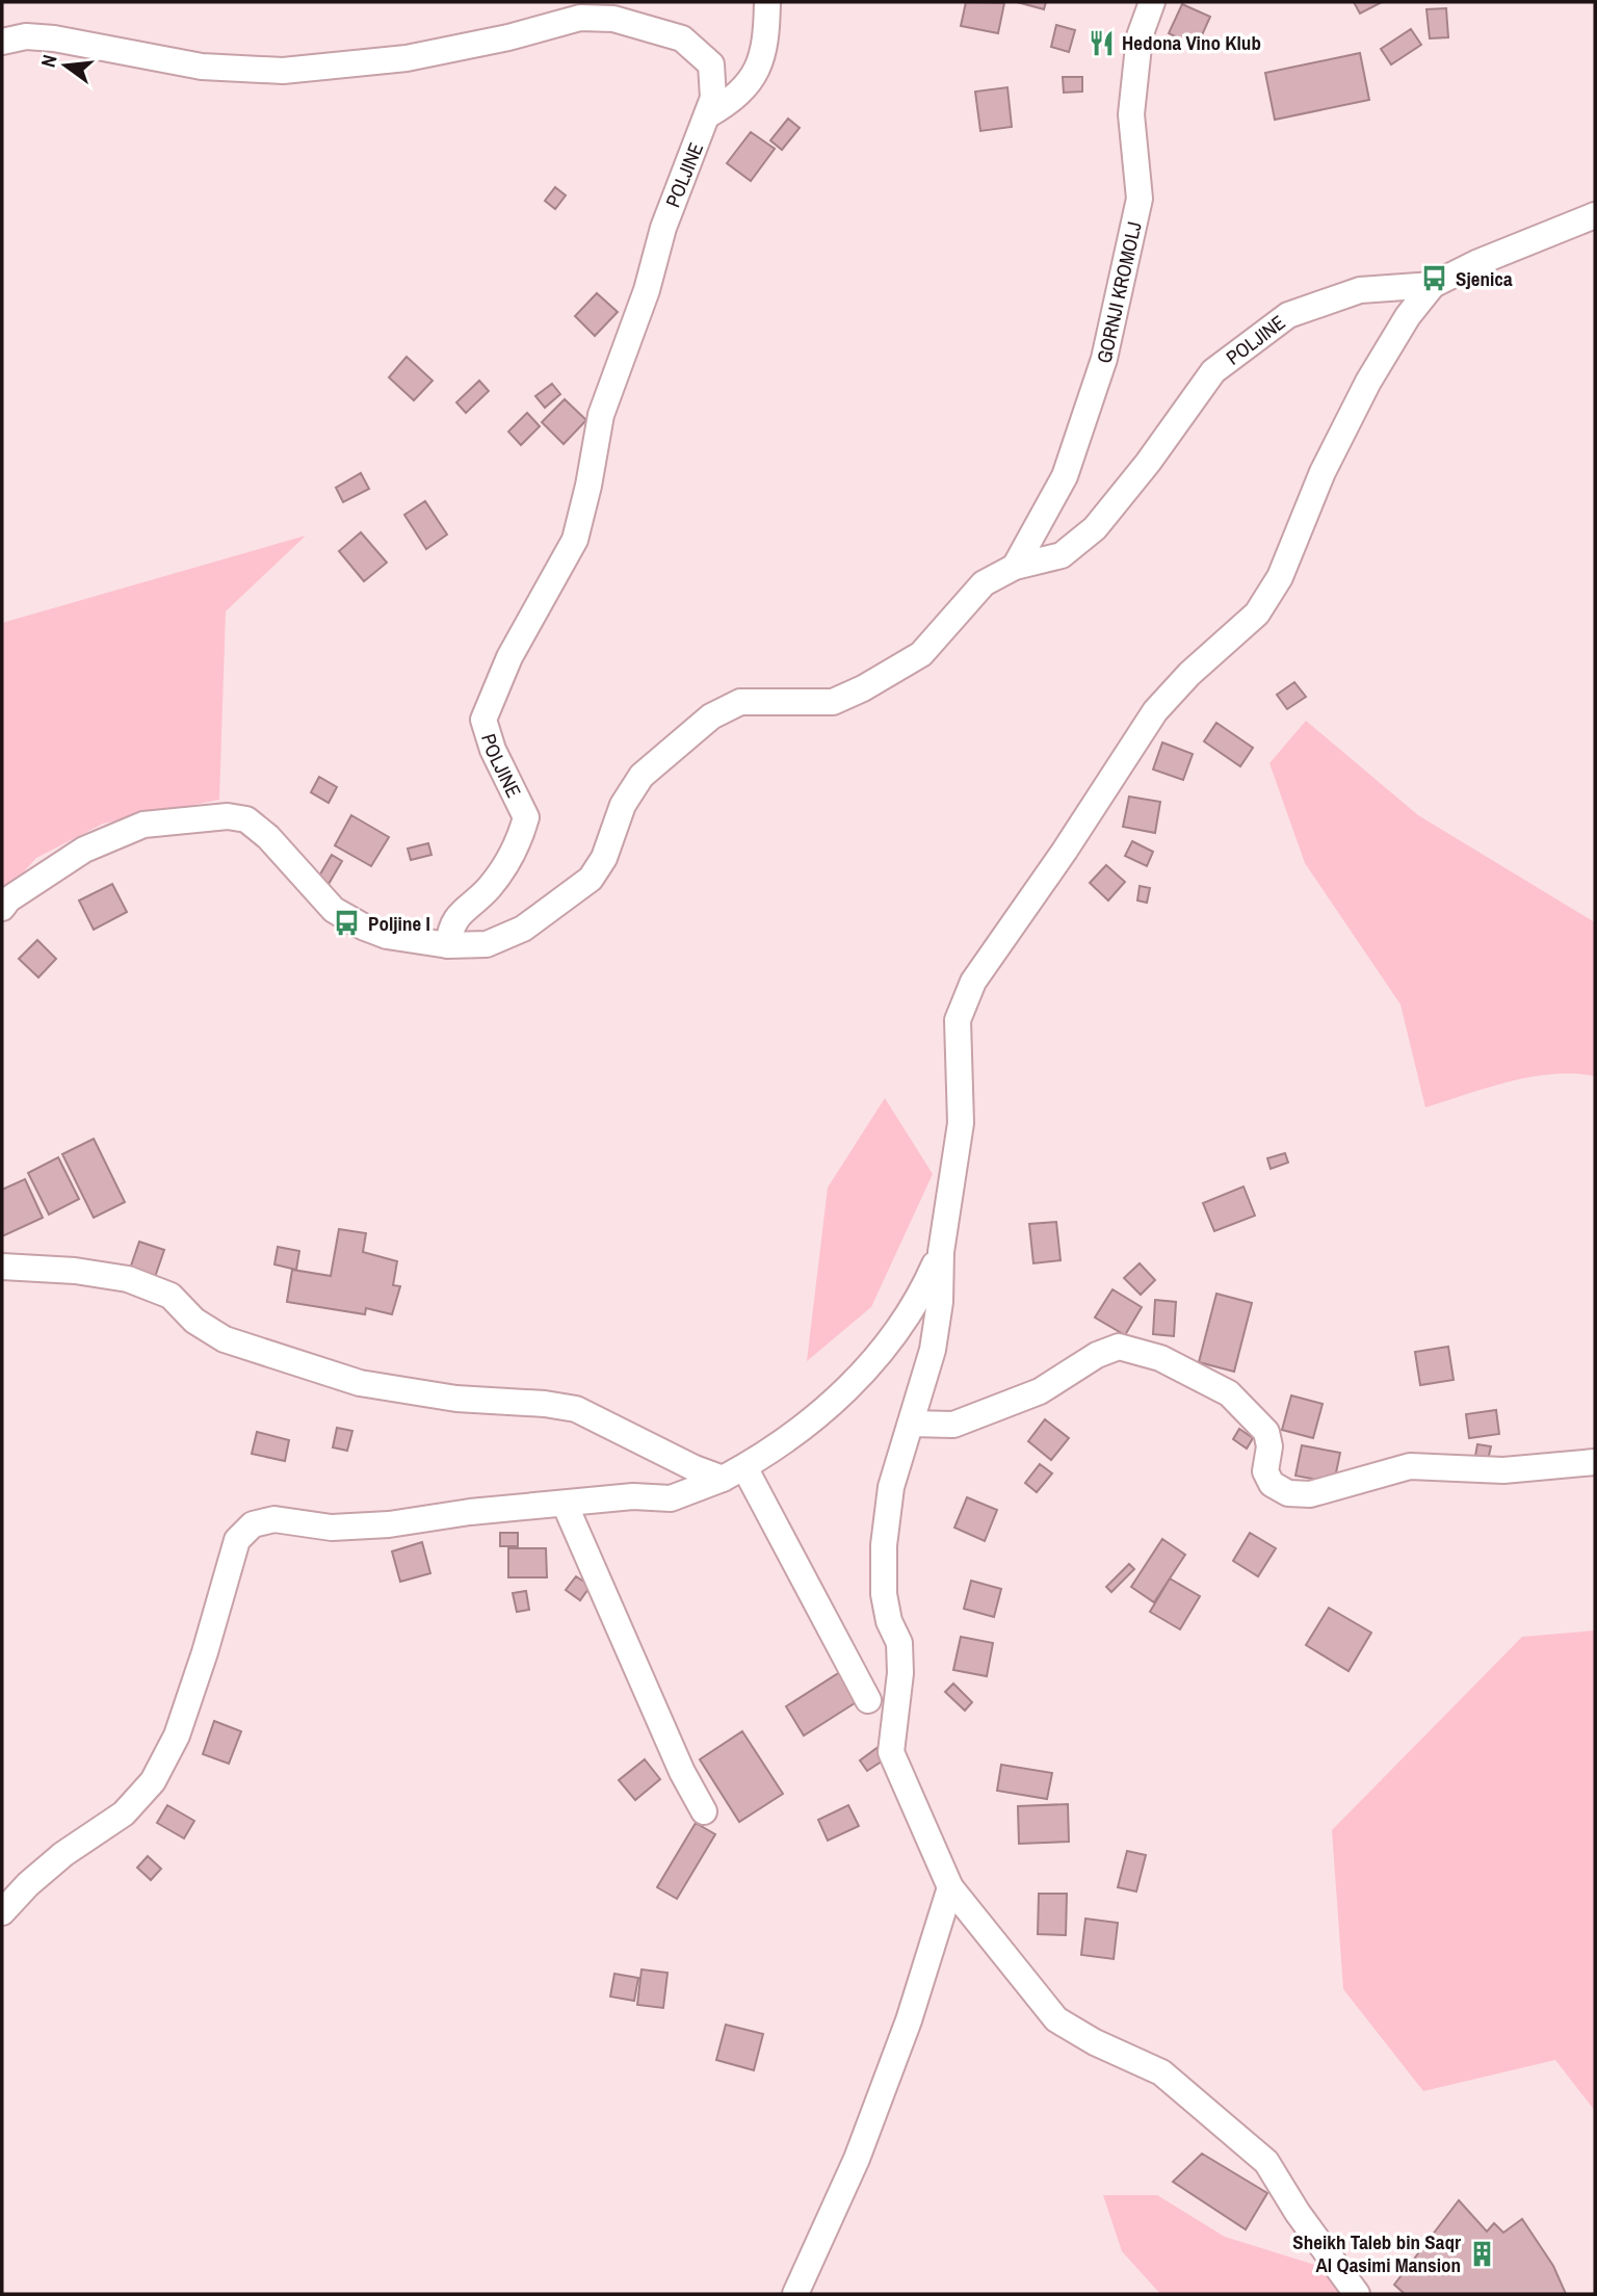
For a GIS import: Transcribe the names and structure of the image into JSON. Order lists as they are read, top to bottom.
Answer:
{
  "streets": {
    "street": ["POLJINE", "GORNJI KROMOLJ"]
  },
  "crossings": [
    ["POLJINE", "GORNJI KROMOLJ"]
  ],
  "places": {
    "restaurant": ["Hedona Vino Klub"],
    "bus stop": ["Sjenica", "Poljine I"],
    "building": ["Sheikh Taleb bin Saqr Al Qasimi Mansion"]
  },
  "north": "left"
}
